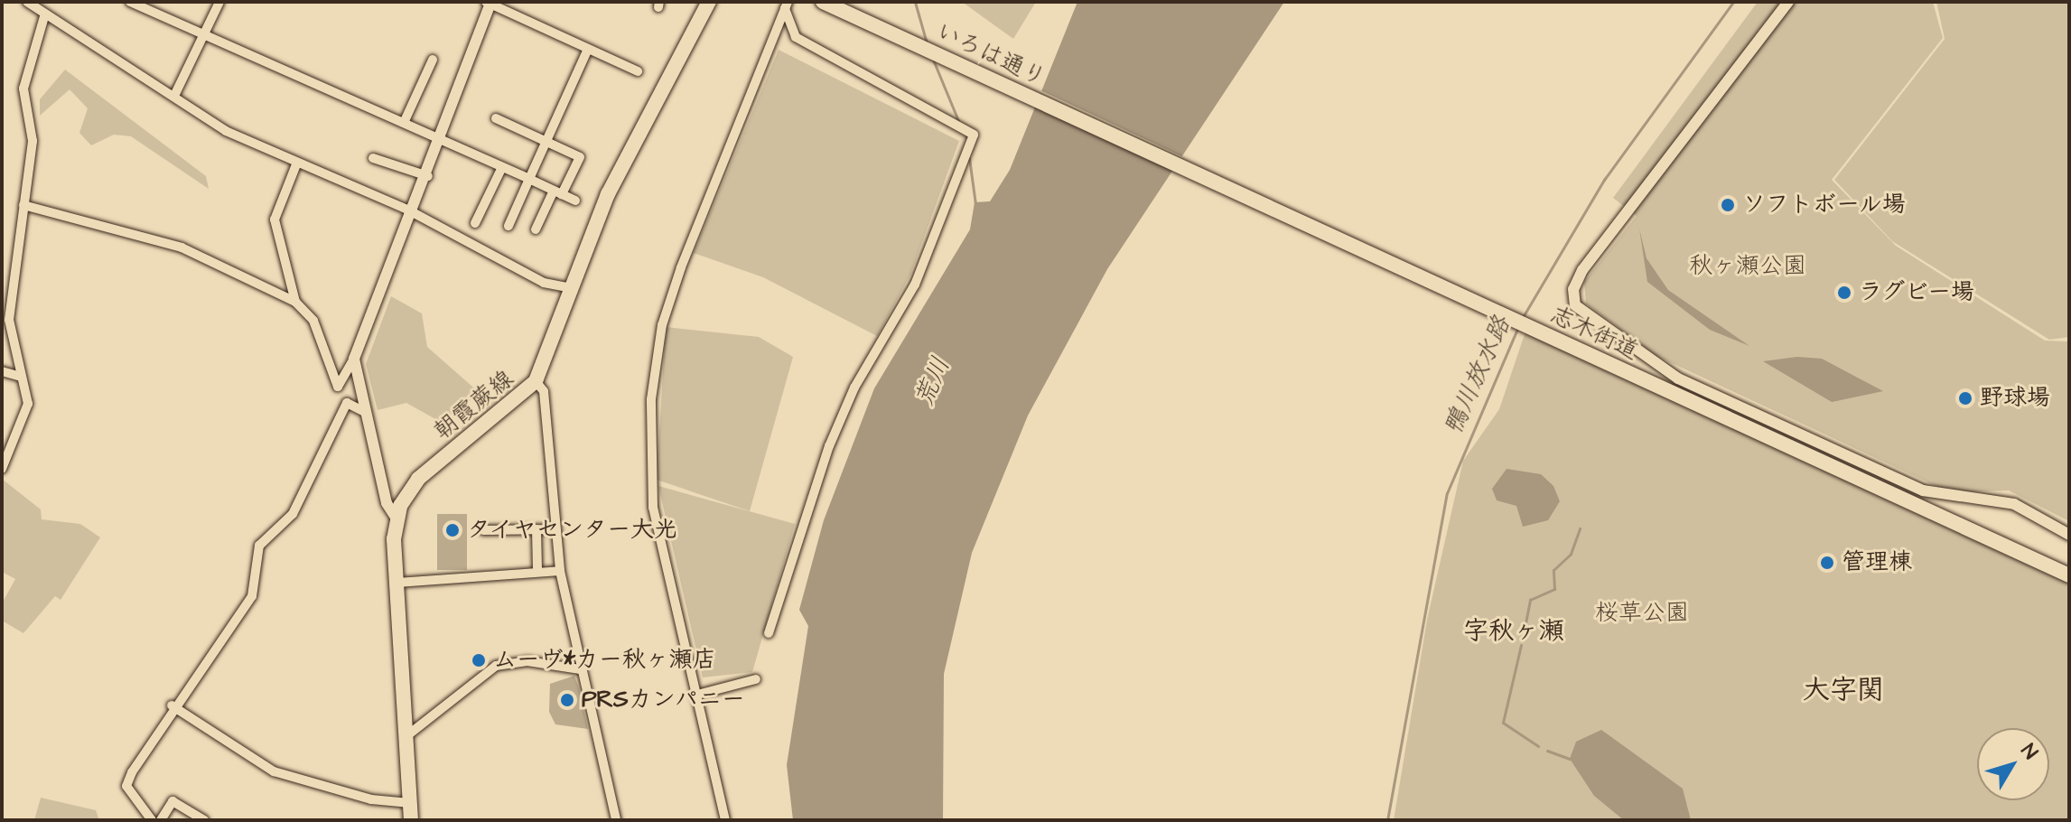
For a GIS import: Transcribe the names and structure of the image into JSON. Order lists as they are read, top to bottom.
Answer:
{
  "streets": {
    "main road": ["いろは通り", "志木街道", "朝霞蕨線"]
  },
  "crossings": [
    ["いろは通り", "志木街道"]
  ],
  "districts": ["字秋ヶ瀬", "大字関"],
  "water": ["鴨川放水路", "荒川"],
  "parks": ["秋ヶ瀬公園", "桜草公園"],
  "places": [
    "ソフトボール場",
    "ラグビー場",
    "野球場",
    "タイヤセンター大光",
    "管理棟",
    "ムーヴ*カー秋ヶ瀬店",
    "PRSカンパニー"
  ],
  "north": "top right"
}
